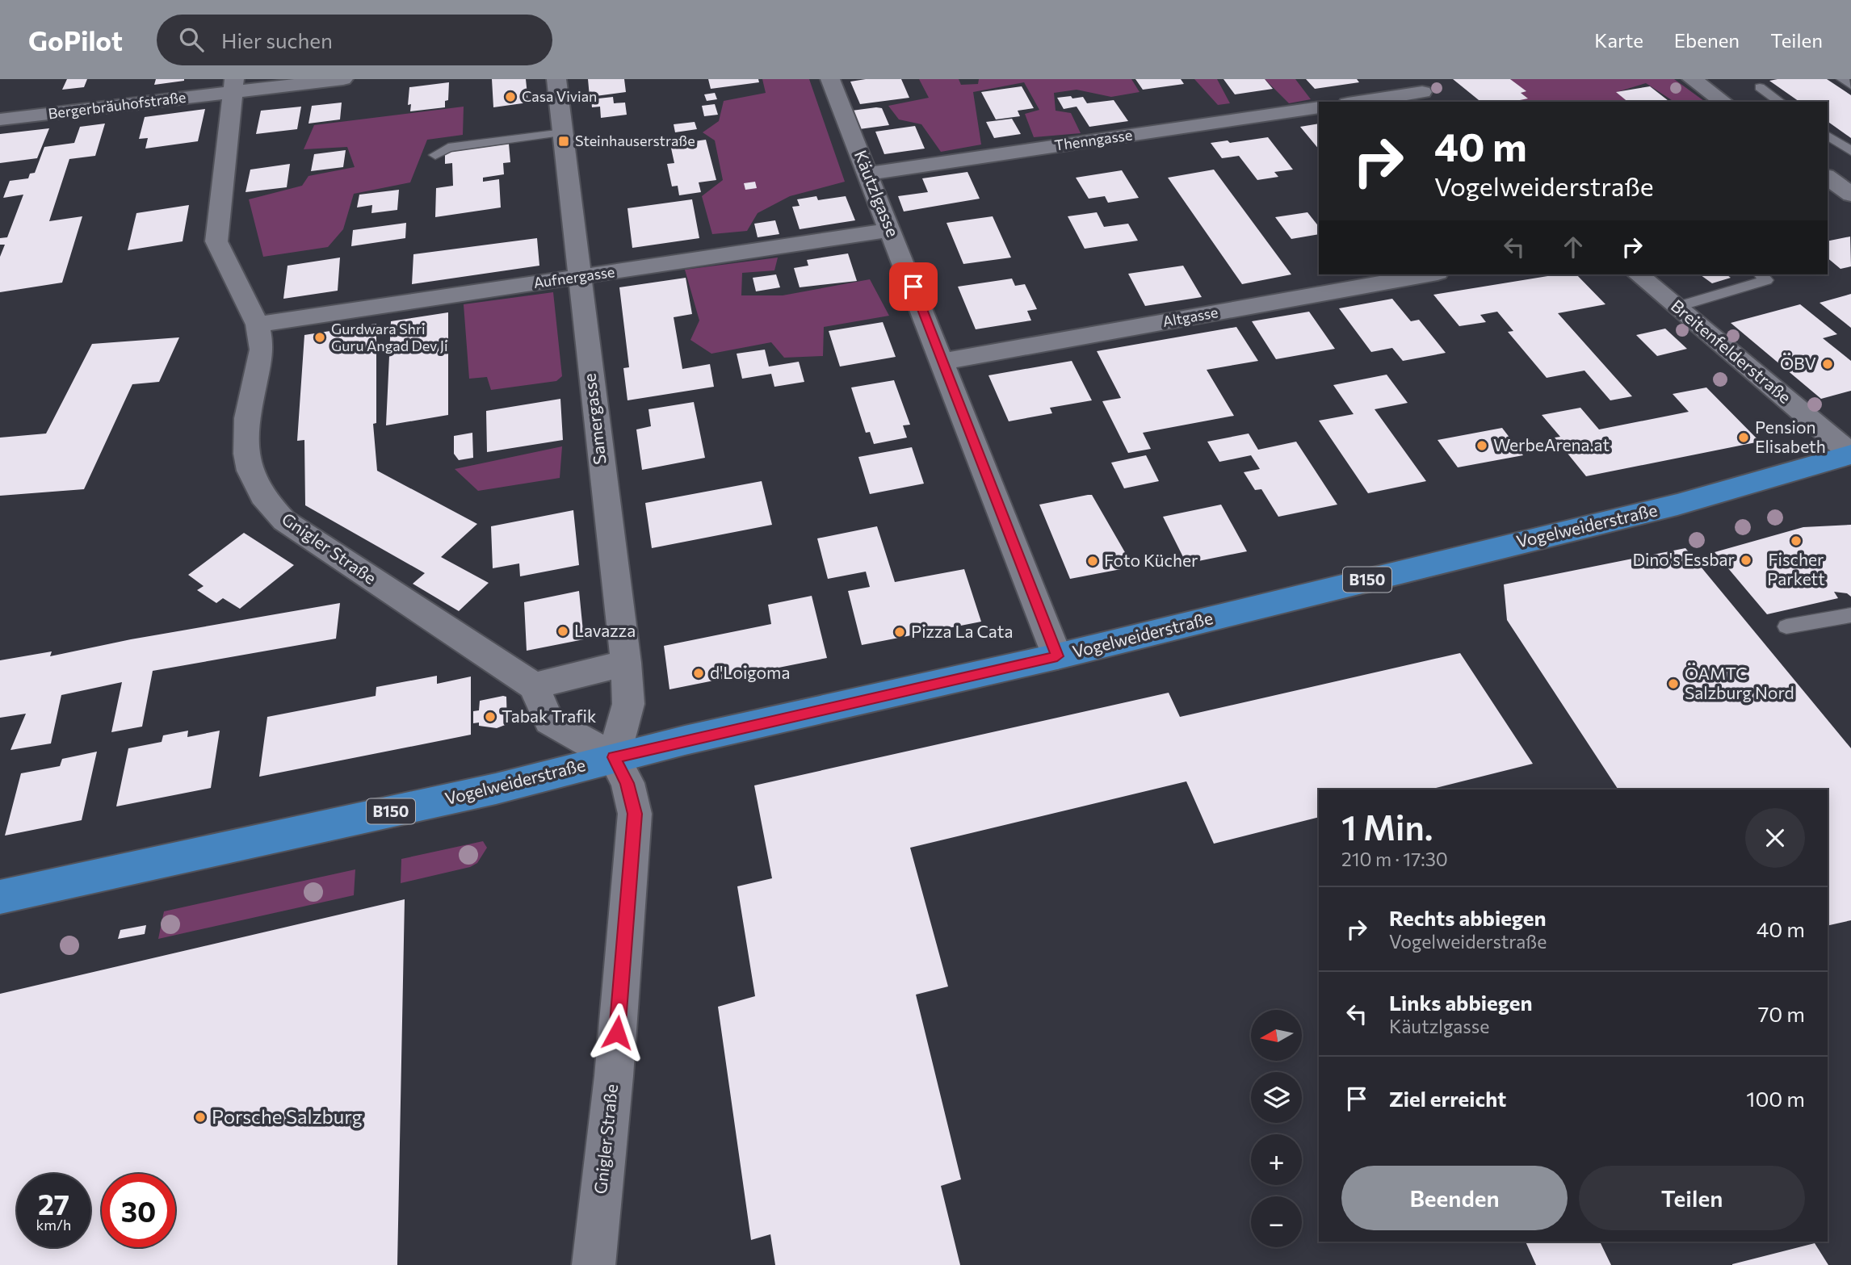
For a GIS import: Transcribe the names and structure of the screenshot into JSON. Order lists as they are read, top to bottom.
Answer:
{
  "streets": {
    "main road": ["Vogelweiderstraße", "B150"],
    "street": [
      "Bergerbräuhofstraße",
      "Thenngasse",
      "Käutzlgasse",
      "Aufnergasse",
      "Altgasse",
      "Breitenfelderstraße",
      "Samergasse",
      "Gnigler Straße"
    ]
  },
  "crossings": [
    ["Bergerbräuhofstraße", "Gnigler Straße"],
    ["Thenngasse", "Käutzlgasse"],
    ["Käutzlgasse", "Aufnergasse"],
    ["Käutzlgasse", "Altgasse"],
    ["Käutzlgasse", "Vogelweiderstraße"],
    ["Aufnergasse", "Samergasse"],
    ["Aufnergasse", "Gnigler Straße"],
    ["Breitenfelderstraße", "Vogelweiderstraße"],
    ["Samergasse", "Vogelweiderstraße"],
    ["Samergasse", "Gnigler Straße"],
    ["Vogelweiderstraße", "Gnigler Straße"]
  ],
  "places": {
    "other": [
      "Casa Vivian",
      "Gurdwara Shri Guru Angad Dev Ji",
      "ÖBV",
      "Pension Elisabeth",
      "WerbeArena.at",
      "Fischer Parkett",
      "Dino's Essbar",
      "Foto Kücher",
      "Lavazza",
      "Pizza La Cata",
      "d'Loigoma",
      "ÖAMTC Salzburg Nord",
      "Tabak Trafik",
      "Porsche Salzburg"
    ],
    "transit": ["Steinhauserstraße"]
  },
  "north": "left",
  "page": {
    "header": "GoPilot",
    "search": "Hier suchen",
    "nav": ["Karte", "Ebenen", "Teilen"],
    "turn": ["40 m", "Vogelweiderstraße"],
    "heading": ["1 Min.", "210 m · 17:30"],
    "list": [
      {
        "name": "Rechts abbiegen",
        "note": "Vogelweiderstraße",
        "value": "40 m"
      },
      {
        "name": "Links abbiegen",
        "note": "Käutzlgasse",
        "value": "70 m"
      },
      {
        "name": "Ziel erreicht",
        "value": "100 m"
      }
    ],
    "map_buttons": ["+", "−"],
    "buttons": ["Beenden", "Teilen"],
    "speed": "27 km/h",
    "limit": "30"
  }
}
